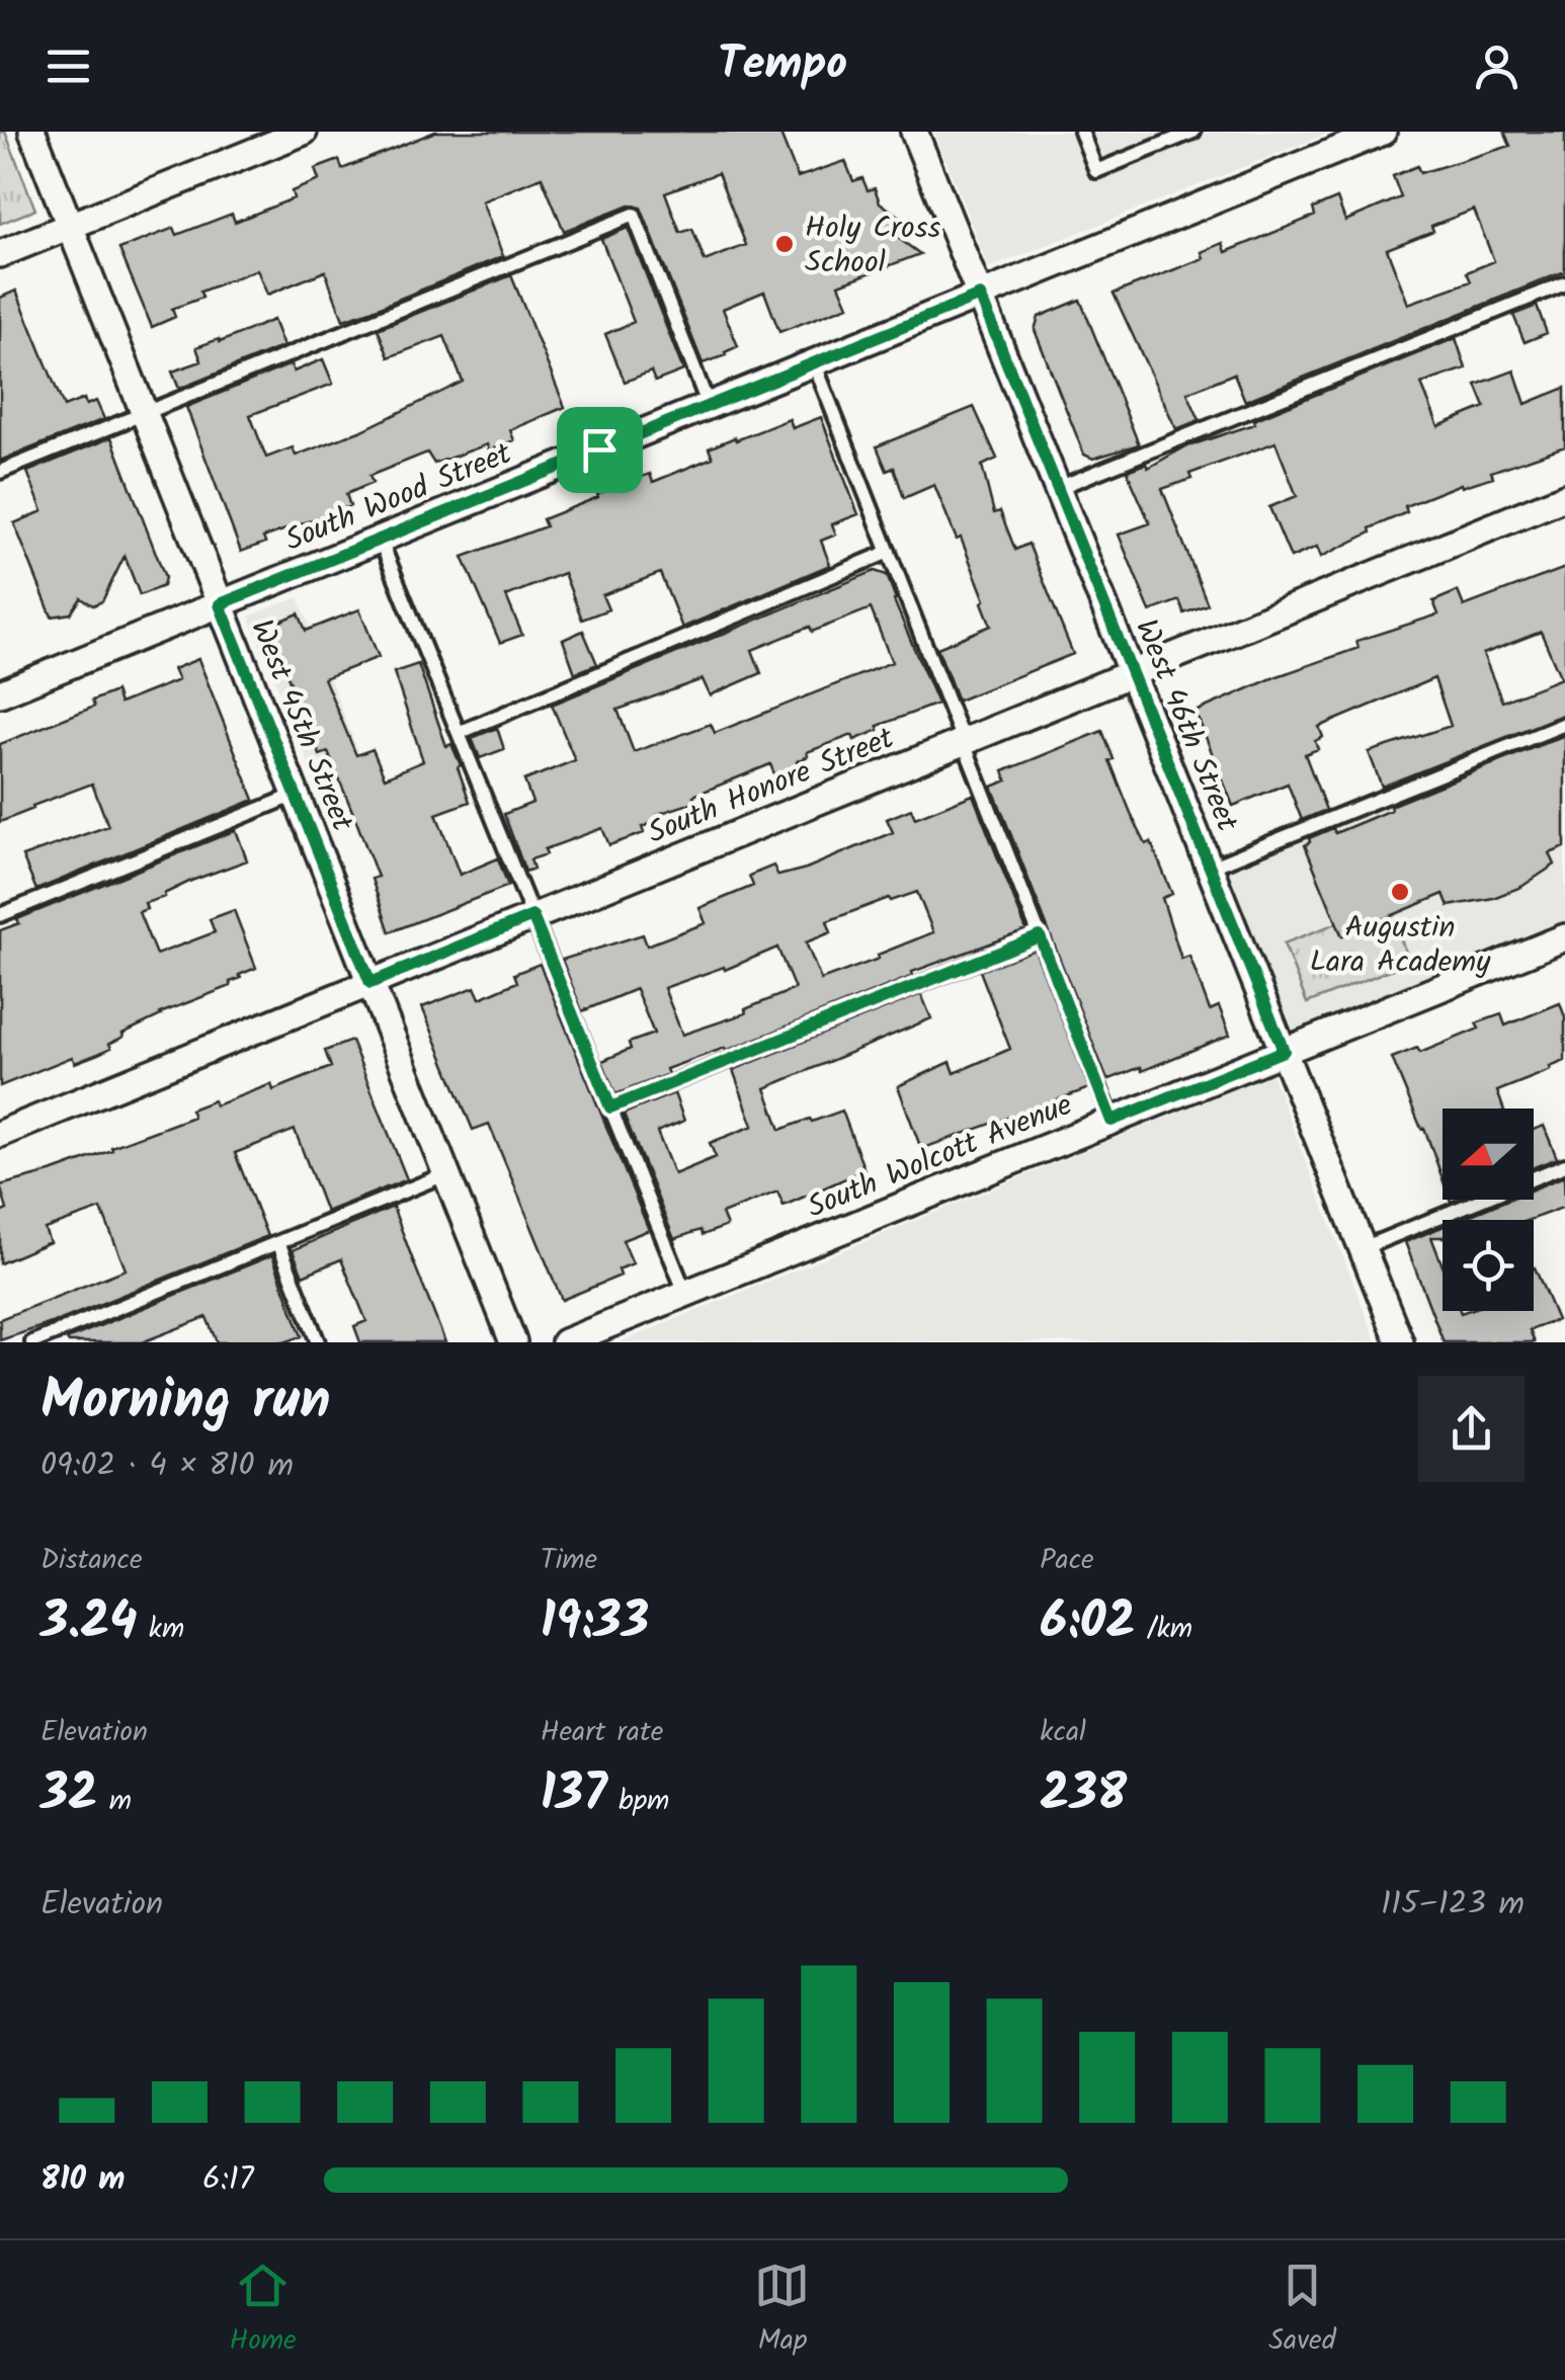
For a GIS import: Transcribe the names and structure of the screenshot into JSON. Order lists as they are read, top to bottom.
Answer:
{
  "streets": {
    "street": [
      "South Wood Street",
      "West 45th Street",
      "West 46th Street",
      "South Honore Street",
      "South Wolcott Avenue"
    ]
  },
  "crossings": [
    ["South Wood Street", "West 45th Street"],
    ["South Wood Street", "West 46th Street"],
    ["West 45th Street", "South Honore Street"],
    ["West 46th Street", "South Honore Street"],
    ["West 46th Street", "South Wolcott Avenue"]
  ],
  "places": ["Holy Cross School", "Augustin Lara Academy"],
  "north": "left",
  "page": {
    "header": "Tempo",
    "heading": ["Morning run", "09:02 · 4 × 810 m"],
    "stats": [
      ["Distance", "3.24 km"],
      ["Time", "19:33"],
      ["Pace", "6:02 /km"],
      ["Elevation", "32 m"],
      ["Heart rate", "137 bpm"],
      ["kcal", "238"]
    ],
    "chart": ["Elevation", "115–123 m"],
    "list": [
      {
        "name": "810 m",
        "note": "6:17"
      }
    ],
    "tabs": ["Home", "Map", "Saved"]
  }
}
